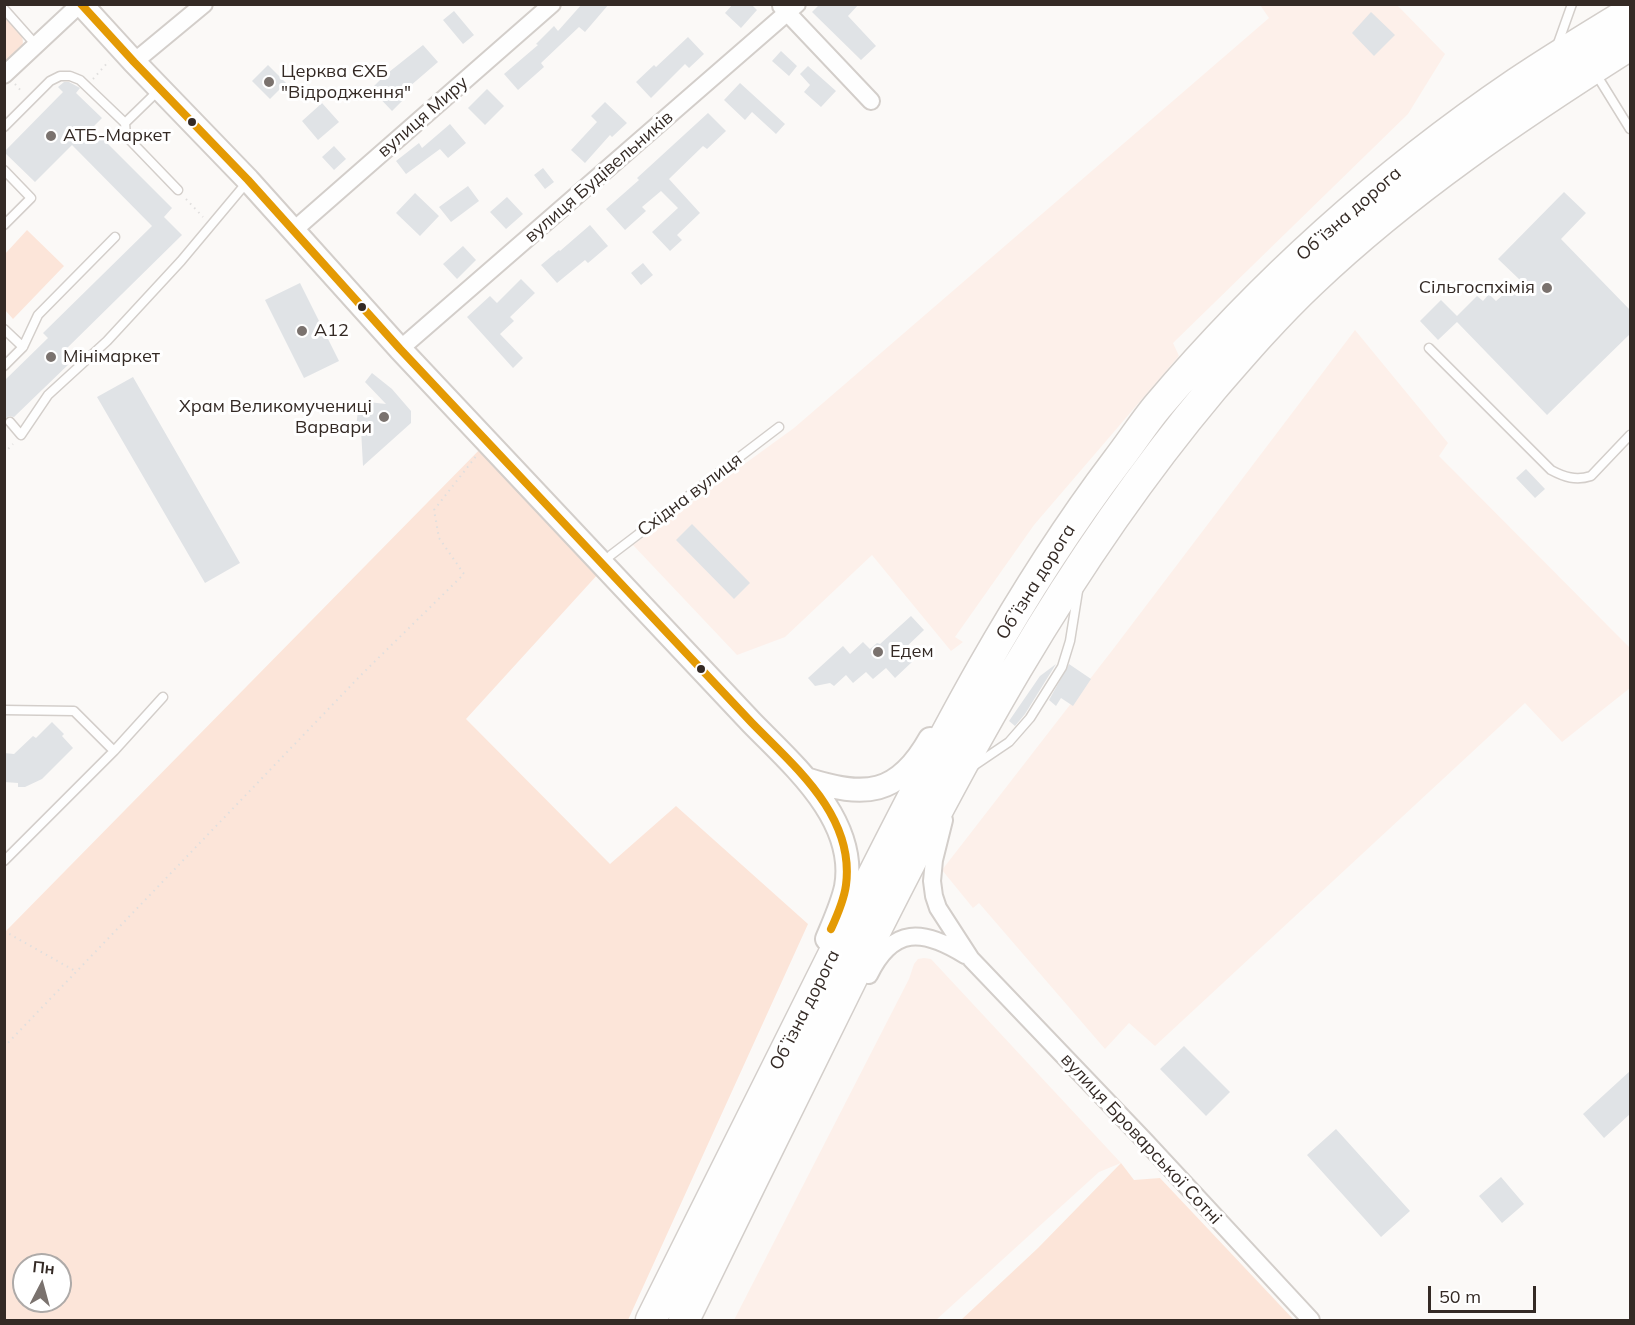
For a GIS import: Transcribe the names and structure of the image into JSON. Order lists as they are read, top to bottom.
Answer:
{
  "streets": {
    "highway": ["Обʼїзна дорога"],
    "street": ["вулиця Миру", "вулиця Будівельників", "вулиця Броварської Сотні"],
    "lane": ["Східна вулиця"]
  },
  "crossings": [
    ["Обʼїзна дорога", "вулиця Броварської Сотні"]
  ],
  "places": [
    "Церква ЄХБ \"Відродження\"",
    "АТБ-Маркет",
    "Сільгоспхімія",
    "А12",
    "Мінімаркет",
    "Храм Великомучениці Варвари",
    "Едем"
  ],
  "scale_bar": "50 m",
  "north": "top"
}
